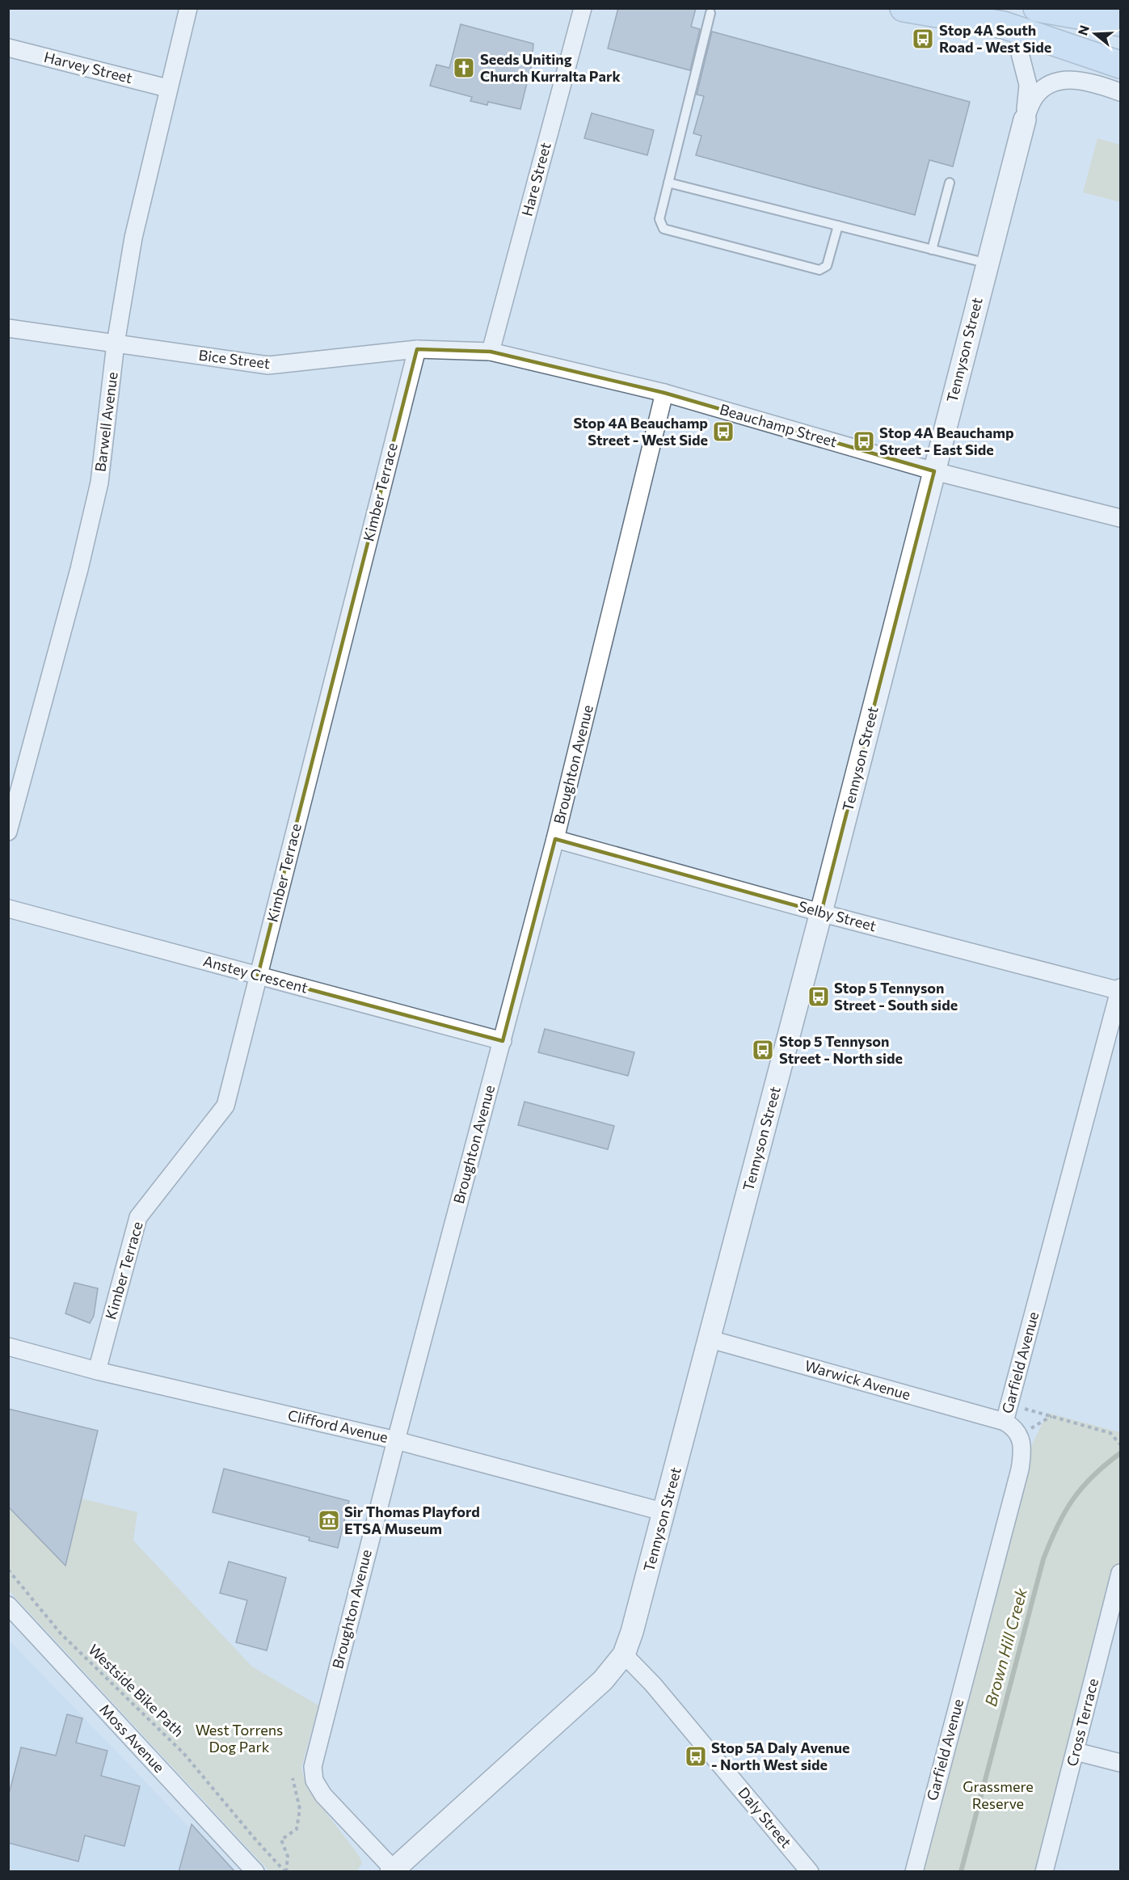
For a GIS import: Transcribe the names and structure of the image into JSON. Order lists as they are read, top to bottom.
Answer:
{
  "streets": {
    "street": [
      "Harvey Street",
      "Hare Street",
      "Tennyson Street",
      "Bice Street",
      "Barwell Avenue",
      "Beauchamp Street",
      "Kimber Terrace",
      "Broughton Avenue",
      "Selby Street",
      "Anstey Crescent",
      "Garfield Avenue",
      "Warwick Avenue",
      "Clifford Avenue",
      "Cross Terrace",
      "Moss Avenue",
      "Daly Street"
    ],
    "path": ["Westside Bike Path"]
  },
  "crossings": [
    ["Harvey Street", "Barwell Avenue"],
    ["Hare Street", "Bice Street"],
    ["Hare Street", "Beauchamp Street"],
    ["Tennyson Street", "Beauchamp Street"],
    ["Tennyson Street", "Broughton Avenue"],
    ["Tennyson Street", "Selby Street"],
    ["Tennyson Street", "Warwick Avenue"],
    ["Tennyson Street", "Clifford Avenue"],
    ["Tennyson Street", "Daly Street"],
    ["Bice Street", "Barwell Avenue"],
    ["Bice Street", "Beauchamp Street"],
    ["Bice Street", "Kimber Terrace"],
    ["Beauchamp Street", "Broughton Avenue"],
    ["Kimber Terrace", "Anstey Crescent"],
    ["Kimber Terrace", "Clifford Avenue"],
    ["Broughton Avenue", "Selby Street"],
    ["Broughton Avenue", "Anstey Crescent"],
    ["Broughton Avenue", "Clifford Avenue"],
    ["Selby Street", "Garfield Avenue"],
    ["Garfield Avenue", "Warwick Avenue"]
  ],
  "water": ["Brown Hill Creek"],
  "parks": ["West Torrens Dog Park", "Grassmere Reserve"],
  "places": {
    "bus stop": [
      "Stop 4A South Road - West Side",
      "Stop 4A Beauchamp Street - West Side",
      "Stop 4A Beauchamp Street - East Side",
      "Stop 5 Tennyson Street - South side",
      "Stop 5 Tennyson Street - North side",
      "Stop 5A Daly Avenue - North West side"
    ],
    "church": ["Seeds Uniting Church Kurralta Park"],
    "museum": ["Sir Thomas Playford ETSA Museum"]
  },
  "north": "left"
}
